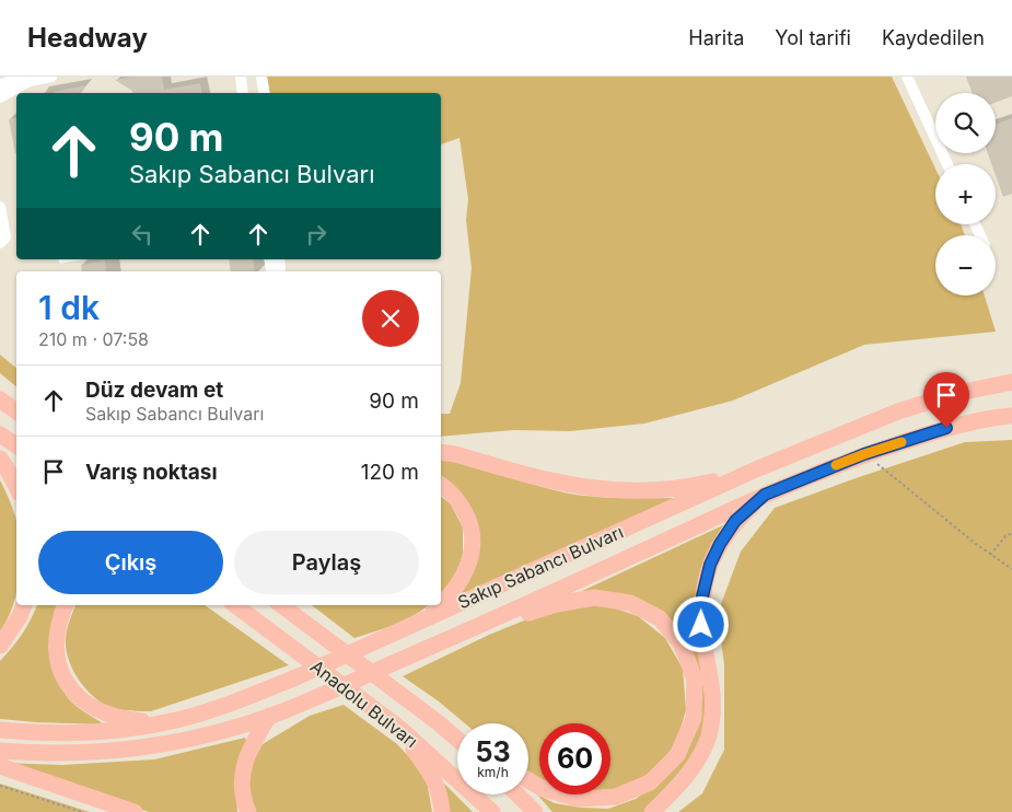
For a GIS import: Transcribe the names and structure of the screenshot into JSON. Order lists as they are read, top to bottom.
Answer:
{
  "streets": {
    "main road": ["Sakıp Sabancı Bulvarı", "Anadolu Bulvarı"]
  },
  "page": {
    "header": "Headway",
    "nav": ["Harita", "Yol tarifi", "Kaydedilen"],
    "map_buttons": ["+", "−"],
    "turn": ["90 m", "Sakıp Sabancı Bulvarı"],
    "heading": ["1 dk", "210 m · 07:58"],
    "list": [
      {
        "name": "Düz devam et",
        "note": "Sakıp Sabancı Bulvarı",
        "value": "90 m"
      },
      {
        "name": "Varış noktası",
        "value": "120 m"
      }
    ],
    "buttons": ["Çıkış", "Paylaş"],
    "speed": "53 km/h",
    "limit": "60"
  }
}
